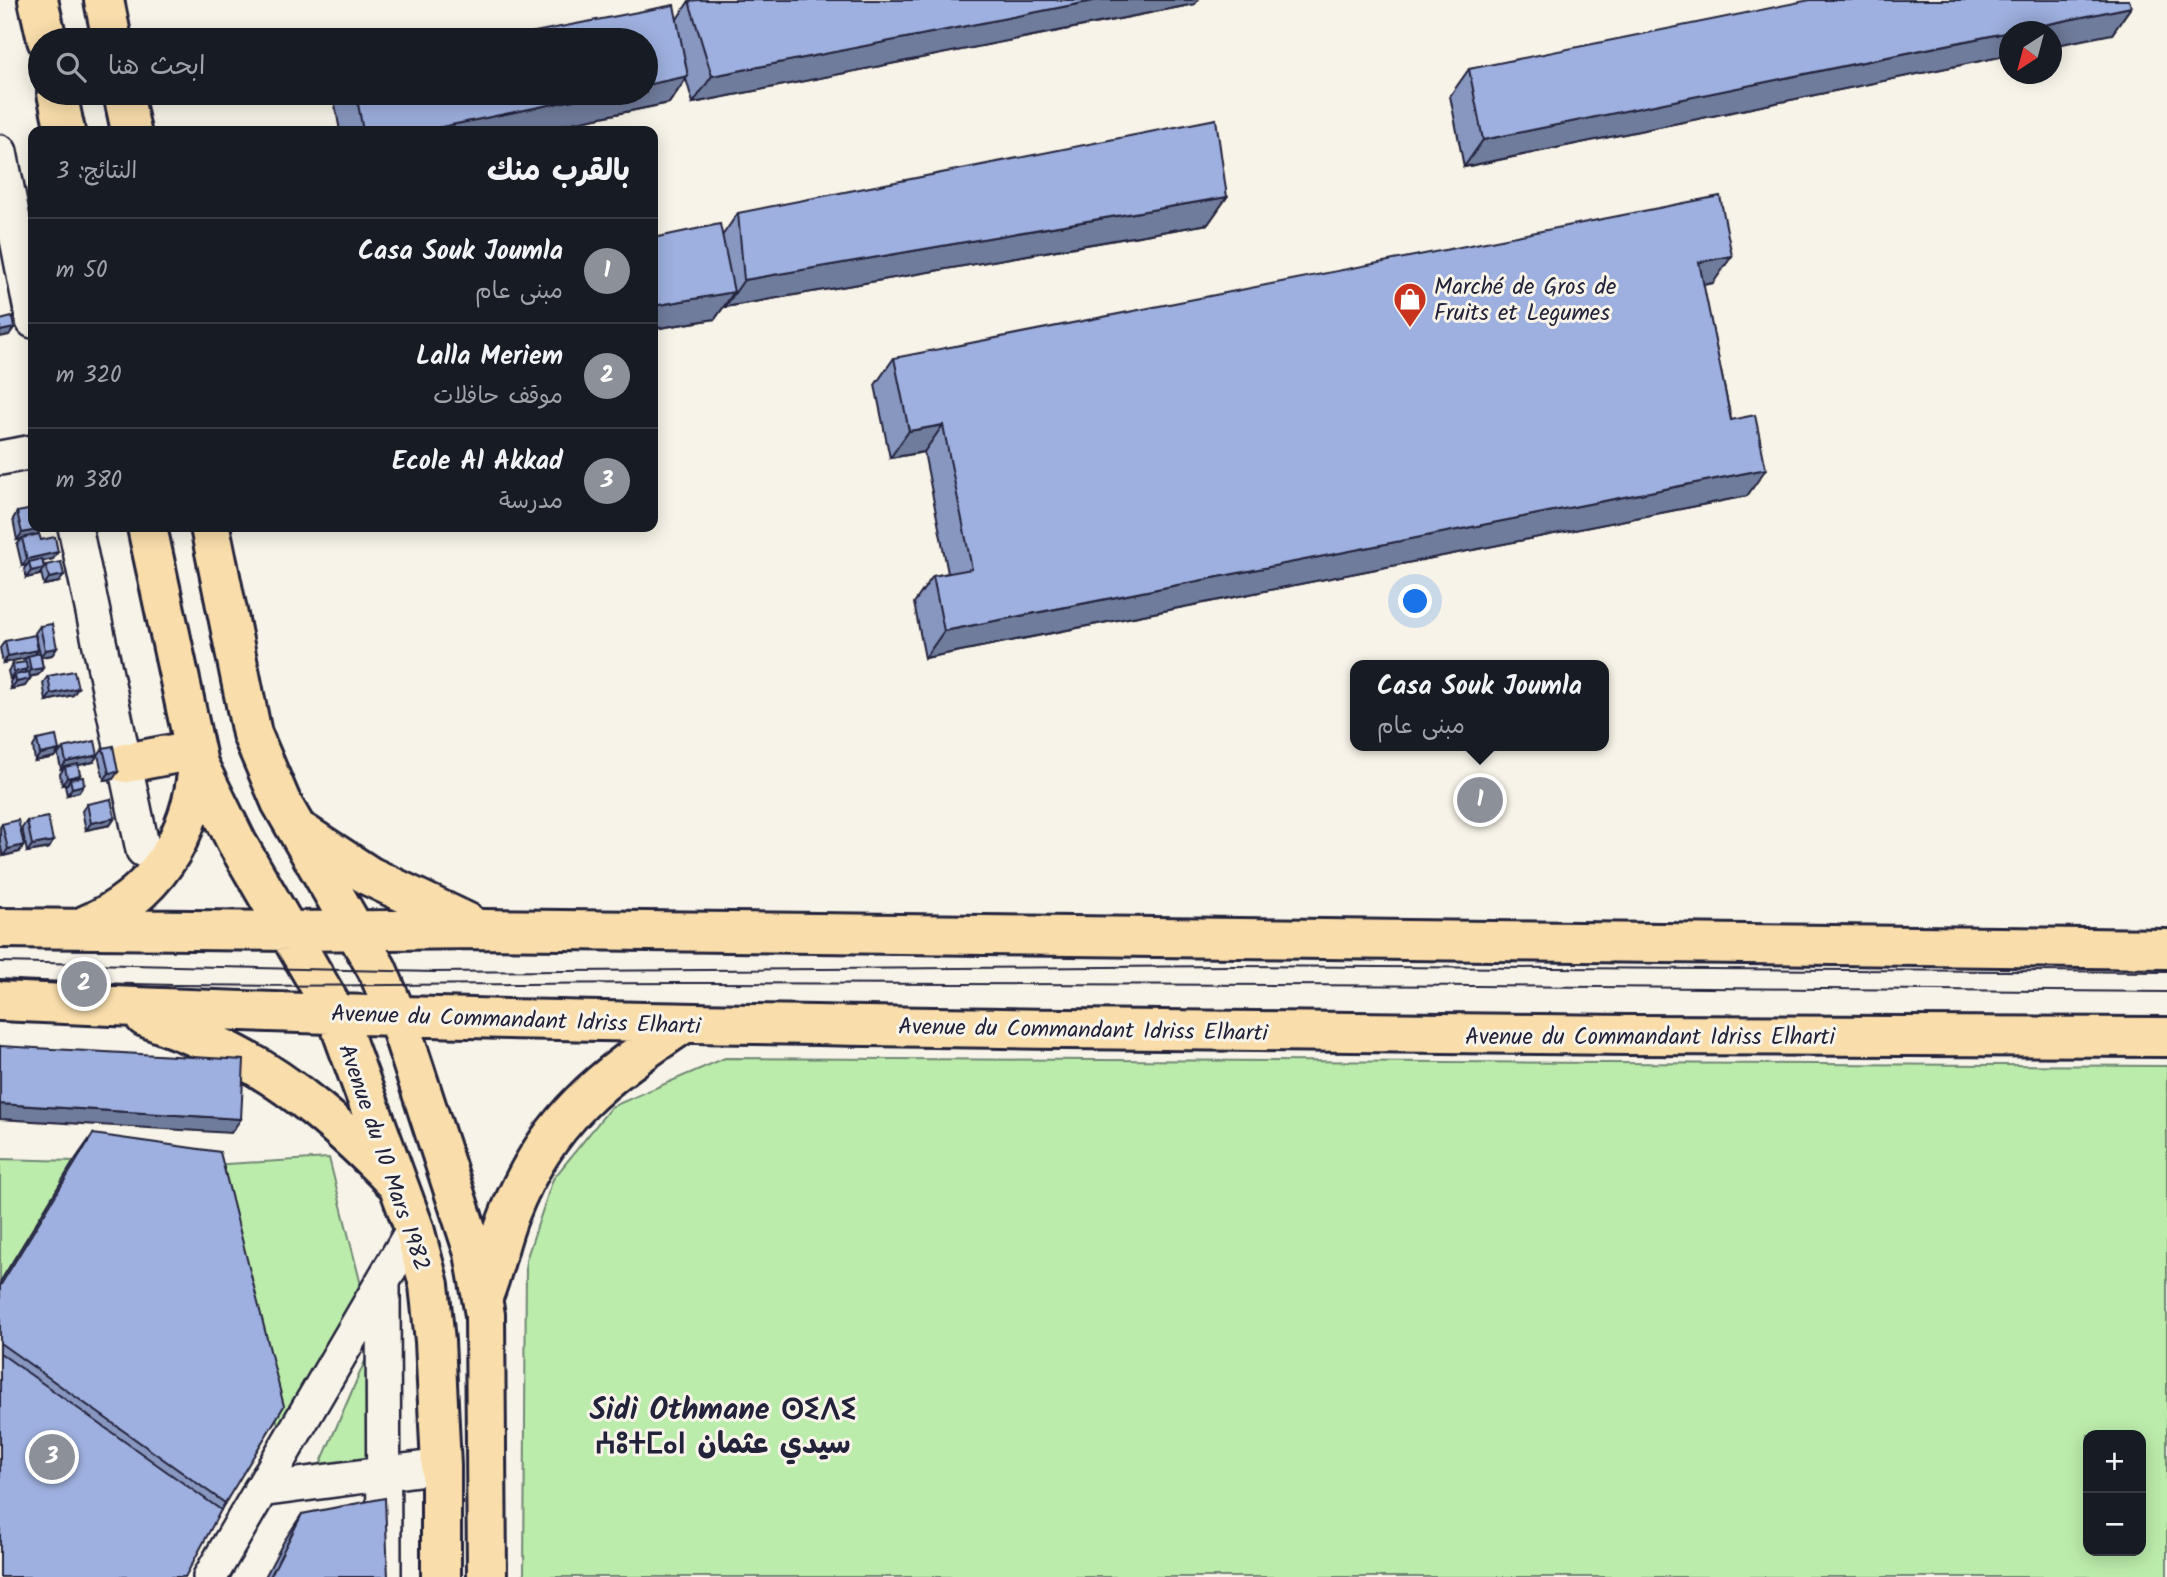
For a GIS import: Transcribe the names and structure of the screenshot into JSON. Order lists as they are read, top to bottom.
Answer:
{
  "streets": {
    "main road": ["Avenue du Commandant Idriss Elharti", "Avenue du 10 Mars 1982"]
  },
  "crossings": [
    ["Avenue du Commandant Idriss Elharti", "Avenue du 10 Mars 1982"]
  ],
  "districts": ["Sidi Othmane ⵙⵉⴷⵉ ⵄⵓⵜⵎⴰⵏ سيدي عثمان"],
  "places": {
    "shop": ["Marché de Gros de Fruits et Legumes"]
  },
  "north": "bottom left",
  "page": {
    "search": "ابحث هنا",
    "heading": ["بالقرب منك", "النتائج: 3"],
    "list": [
      {
        "mark": "1",
        "name": "Casa Souk Joumla",
        "note": "مبنى عام",
        "value": "50 m"
      },
      {
        "mark": "2",
        "name": "Lalla Meriem",
        "note": "موقف حافلات",
        "value": "320 m"
      },
      {
        "mark": "3",
        "name": "Ecole Al Akkad",
        "note": "مدرسة",
        "value": "380 m"
      }
    ],
    "popup": ["Casa Souk Joumla", "مبنى عام"],
    "pins": ["1", "2", "3"],
    "map_buttons": ["+", "−"]
  }
}
